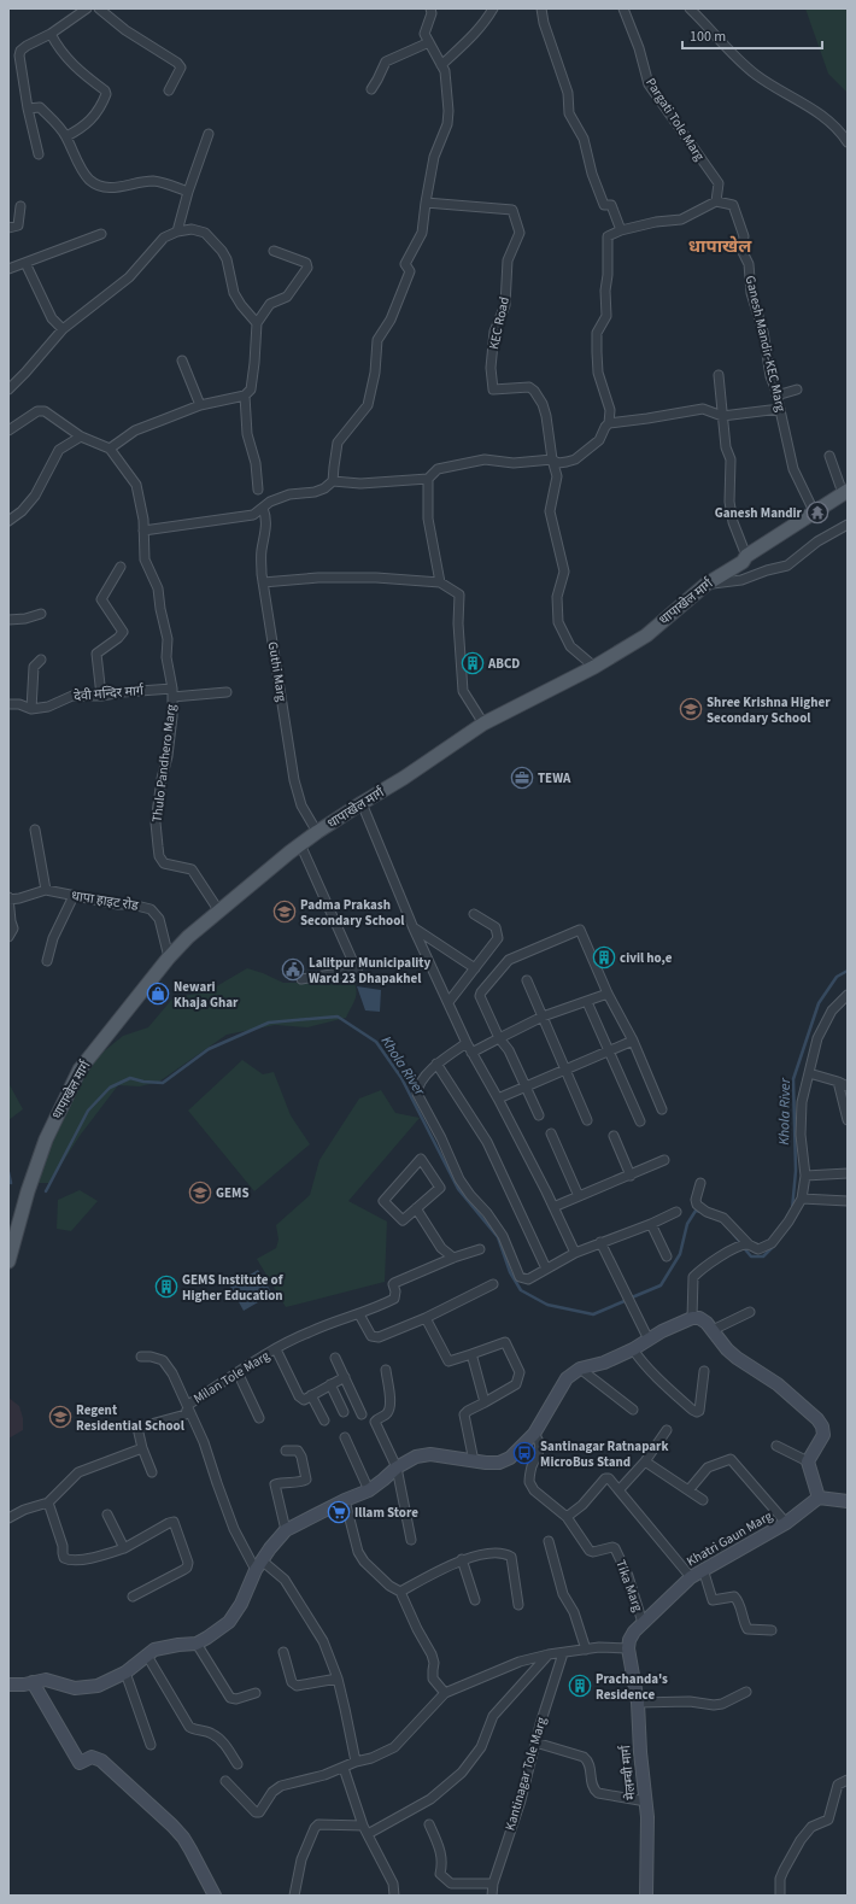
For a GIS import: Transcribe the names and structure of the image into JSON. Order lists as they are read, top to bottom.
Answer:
{
  "streets": {
    "main road": ["धापाखेल मार्ग", "Khatri Gaun Marg", "मेलम्ची मार्ग"],
    "street": [
      "Pargati Tole Marg",
      "KEC Road",
      "Ganesh Mandir-KEC Marg",
      "Guthi Marg",
      "देवी मन्दिर मार्ग",
      "Thulo Pandhero Marg",
      "धापा हाइट रोड",
      "Milan Tole Marg",
      "Tika Marg",
      "Kantinagar Tole Marg"
    ]
  },
  "crossings": [
    ["Pargati Tole Marg", "Ganesh Mandir-KEC Marg"],
    ["KEC Road", "धापाखेल मार्ग"],
    ["Ganesh Mandir-KEC Marg", "धापाखेल मार्ग"],
    ["धापाखेल मार्ग", "Guthi Marg"],
    ["धापाखेल मार्ग", "Thulo Pandhero Marg"],
    ["धापाखेल मार्ग", "धापा हाइट रोड"],
    ["देवी मन्दिर मार्ग", "Thulo Pandhero Marg"],
    ["Khatri Gaun Marg", "Tika Marg"],
    ["Khatri Gaun Marg", "मेलम्ची मार्ग"]
  ],
  "districts": ["धापाखेल"],
  "water": ["Khola River"],
  "places": {
    "temple": ["Ganesh Mandir"],
    "building": [
      "ABCD",
      "civil ho,e",
      "GEMS Institute of Higher Education",
      "Prachanda's Residence"
    ],
    "school or university": [
      "Shree Krishna Higher Secondary School",
      "Padma Prakash Secondary School",
      "GEMS",
      "Regent Residential School"
    ],
    "office": ["TEWA"],
    "public building": ["Lalitpur Municipality Ward 23 Dhapakhel"],
    "shop": ["Newari Khaja Ghar"],
    "bus stop": ["Santinagar Ratnapark MicroBus Stand"],
    "supermarket": ["Illam Store"]
  },
  "scale_bar": "100 m"
}
